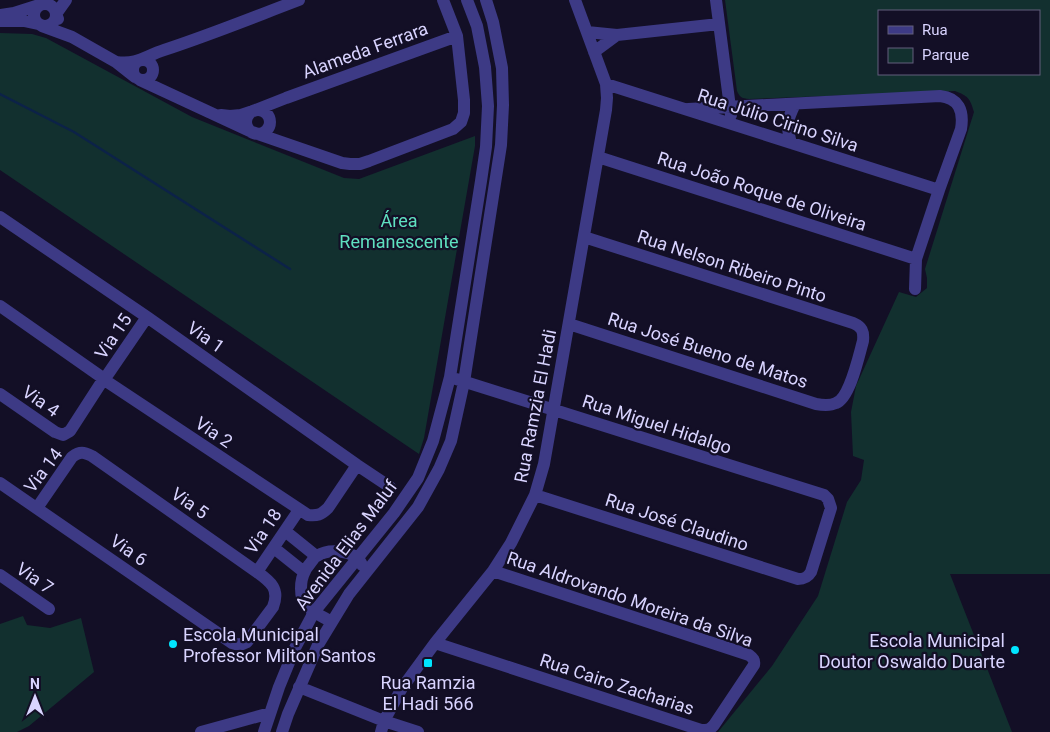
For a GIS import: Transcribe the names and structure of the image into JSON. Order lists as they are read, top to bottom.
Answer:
{
  "streets": {
    "street": [
      "Alameda Ferrara",
      "Rua Júlio Cirino Silva",
      "Rua João Roque de Oliveira",
      "Rua Nelson Ribeiro Pinto",
      "Via 15",
      "Via 1",
      "Rua José Bueno de Matos",
      "Via 4",
      "Rua Ramzia El Hadi",
      "Rua Miguel Hidalgo",
      "Via 2",
      "Via 14",
      "Via 5",
      "Rua José Claudino",
      "Via 18",
      "Avenida Elias Maluf",
      "Via 6",
      "Via 7",
      "Rua Aldrovando Moreira da Silva",
      "Rua Cairo Zacharias"
    ]
  },
  "crossings": [
    ["Rua Júlio Cirino Silva", "Rua Ramzia El Hadi"],
    ["Rua João Roque de Oliveira", "Rua Ramzia El Hadi"],
    ["Rua Nelson Ribeiro Pinto", "Rua José Bueno de Matos"],
    ["Rua Nelson Ribeiro Pinto", "Rua Ramzia El Hadi"],
    ["Via 15", "Via 1"],
    ["Via 15", "Via 4"],
    ["Via 15", "Via 2"],
    ["Rua José Bueno de Matos", "Rua Ramzia El Hadi"],
    ["Rua Ramzia El Hadi", "Rua Miguel Hidalgo"],
    ["Rua Ramzia El Hadi", "Rua José Claudino"],
    ["Rua Ramzia El Hadi", "Rua Aldrovando Moreira da Silva"],
    ["Rua Ramzia El Hadi", "Rua Cairo Zacharias"],
    ["Rua Miguel Hidalgo", "Rua José Claudino"],
    ["Rua Miguel Hidalgo", "Avenida Elias Maluf"],
    ["Via 2", "Via 18"],
    ["Via 14", "Via 5"],
    ["Via 14", "Via 6"],
    ["Via 5", "Via 18"],
    ["Via 5", "Via 6"],
    ["Rua Aldrovando Moreira da Silva", "Rua Cairo Zacharias"]
  ],
  "parks": ["Área Remanescente"],
  "places": {
    "other": ["Escola Municipal Professor Milton Santos", "Escola Municipal Doutor Oswaldo Duarte"],
    "transit": ["Rua Ramzia El Hadi 566"]
  },
  "legend": ["Rua", "Parque"],
  "north": "top"
}
